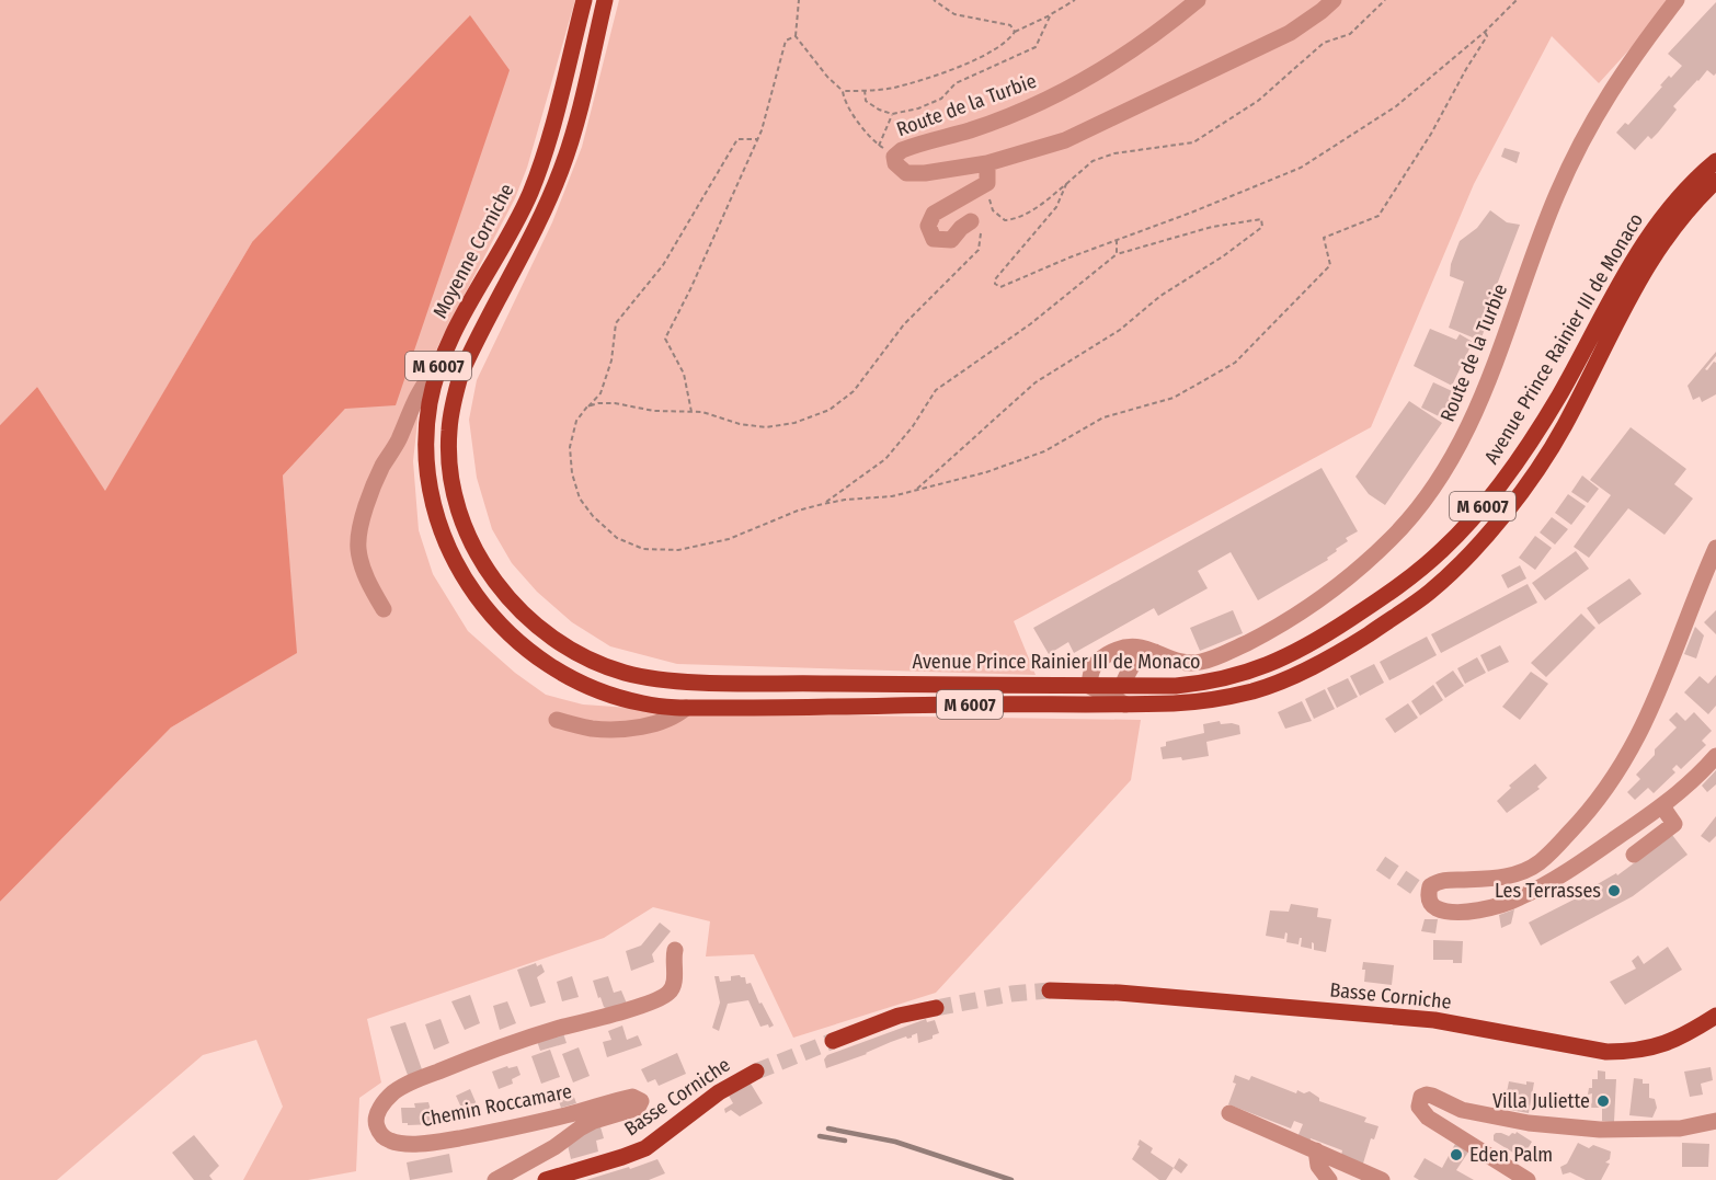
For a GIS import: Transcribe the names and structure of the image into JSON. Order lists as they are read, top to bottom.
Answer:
{
  "streets": {
    "main road": [
      "Moyenne Corniche",
      "Avenue Prince Rainier III de Monaco",
      "M 6007",
      "Basse Corniche"
    ],
    "street": ["Route de la Turbie", "Chemin Roccamare"]
  },
  "crossings": [
    ["Route de la Turbie", "Avenue Prince Rainier III de Monaco"],
    ["Moyenne Corniche", "Avenue Prince Rainier III de Monaco"]
  ],
  "places": ["Les Terrasses", "Villa Juliette", "Eden Palm"]
}
